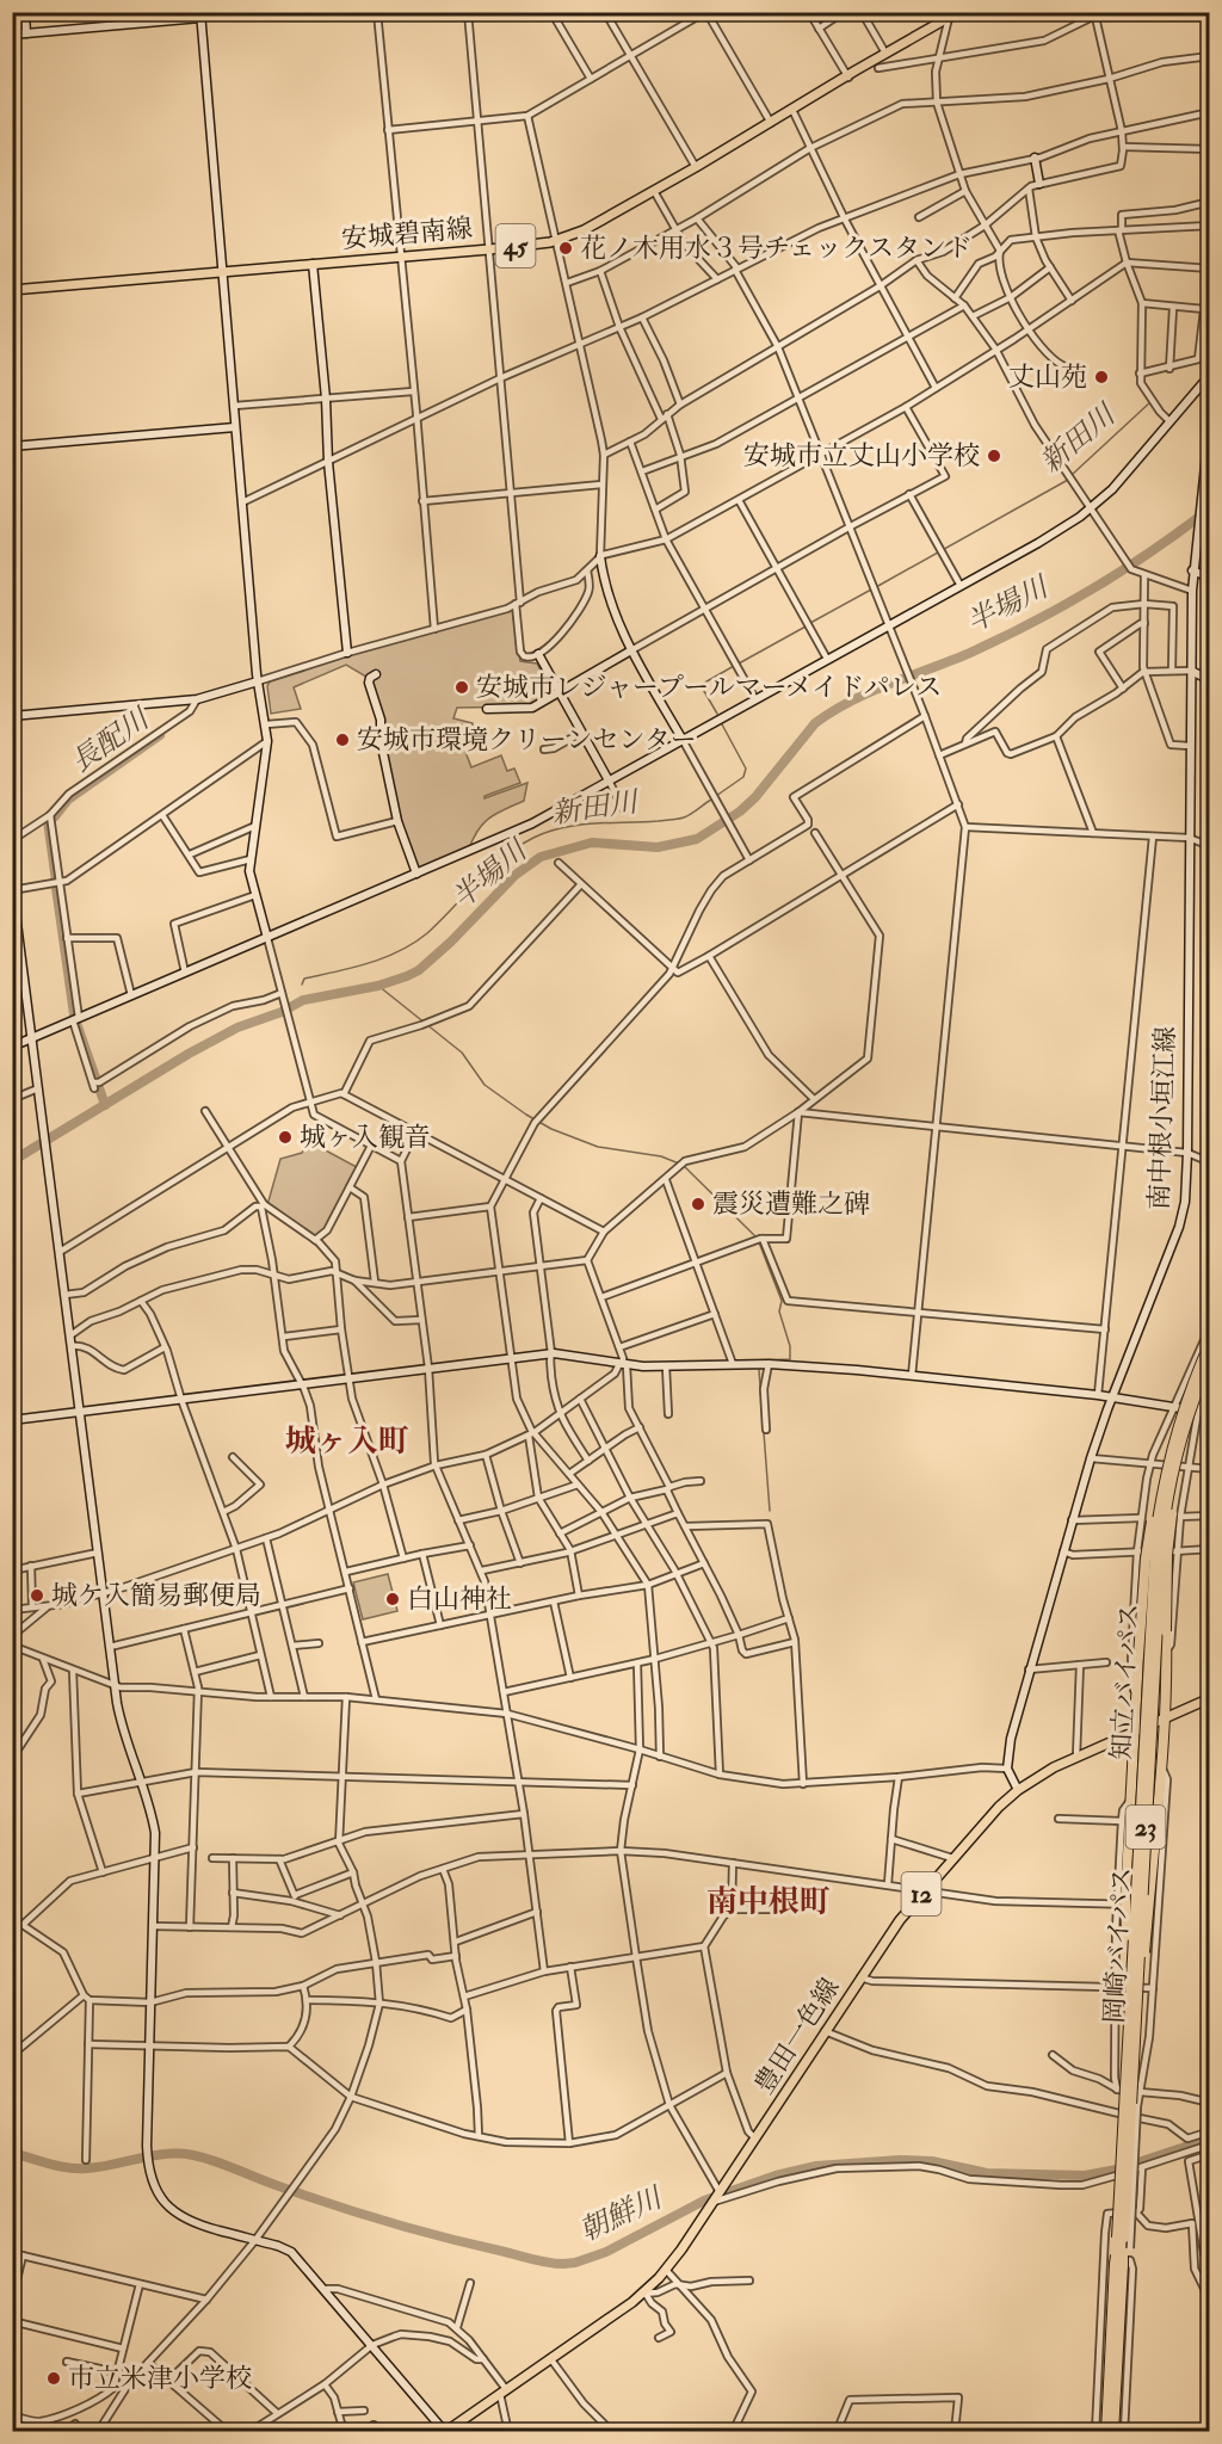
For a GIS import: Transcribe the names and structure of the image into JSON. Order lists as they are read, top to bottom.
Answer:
{
  "streets": {
    "highway": ["知立バイパス", "23", "岡崎バイパス"],
    "main road": [
      "安城碧南線",
      "45",
      "12",
      "豊田一色線"
    ],
    "street": ["南中根小垣江線"]
  },
  "crossings": [
    ["知立バイパス", "23"],
    ["知立バイパス", "岡崎バイパス"],
    ["23", "岡崎バイパス"],
    ["23", "豊田一色線"]
  ],
  "districts": ["城ヶ入町", "南中根町"],
  "water": [
    "新田川",
    "半場川",
    "長配川",
    "朝鮮川"
  ],
  "places": [
    "花ノ木用水３号チェックスタンド",
    "丈山苑",
    "安城市立丈山小学校",
    "安城市レジャープールマーメイドパレス",
    "安城市環境クリーンセンター",
    "城ヶ入観音",
    "震災遭難之碑",
    "城ケ入簡易郵便局",
    "白山神社",
    "市立米津小学校"
  ]
}
